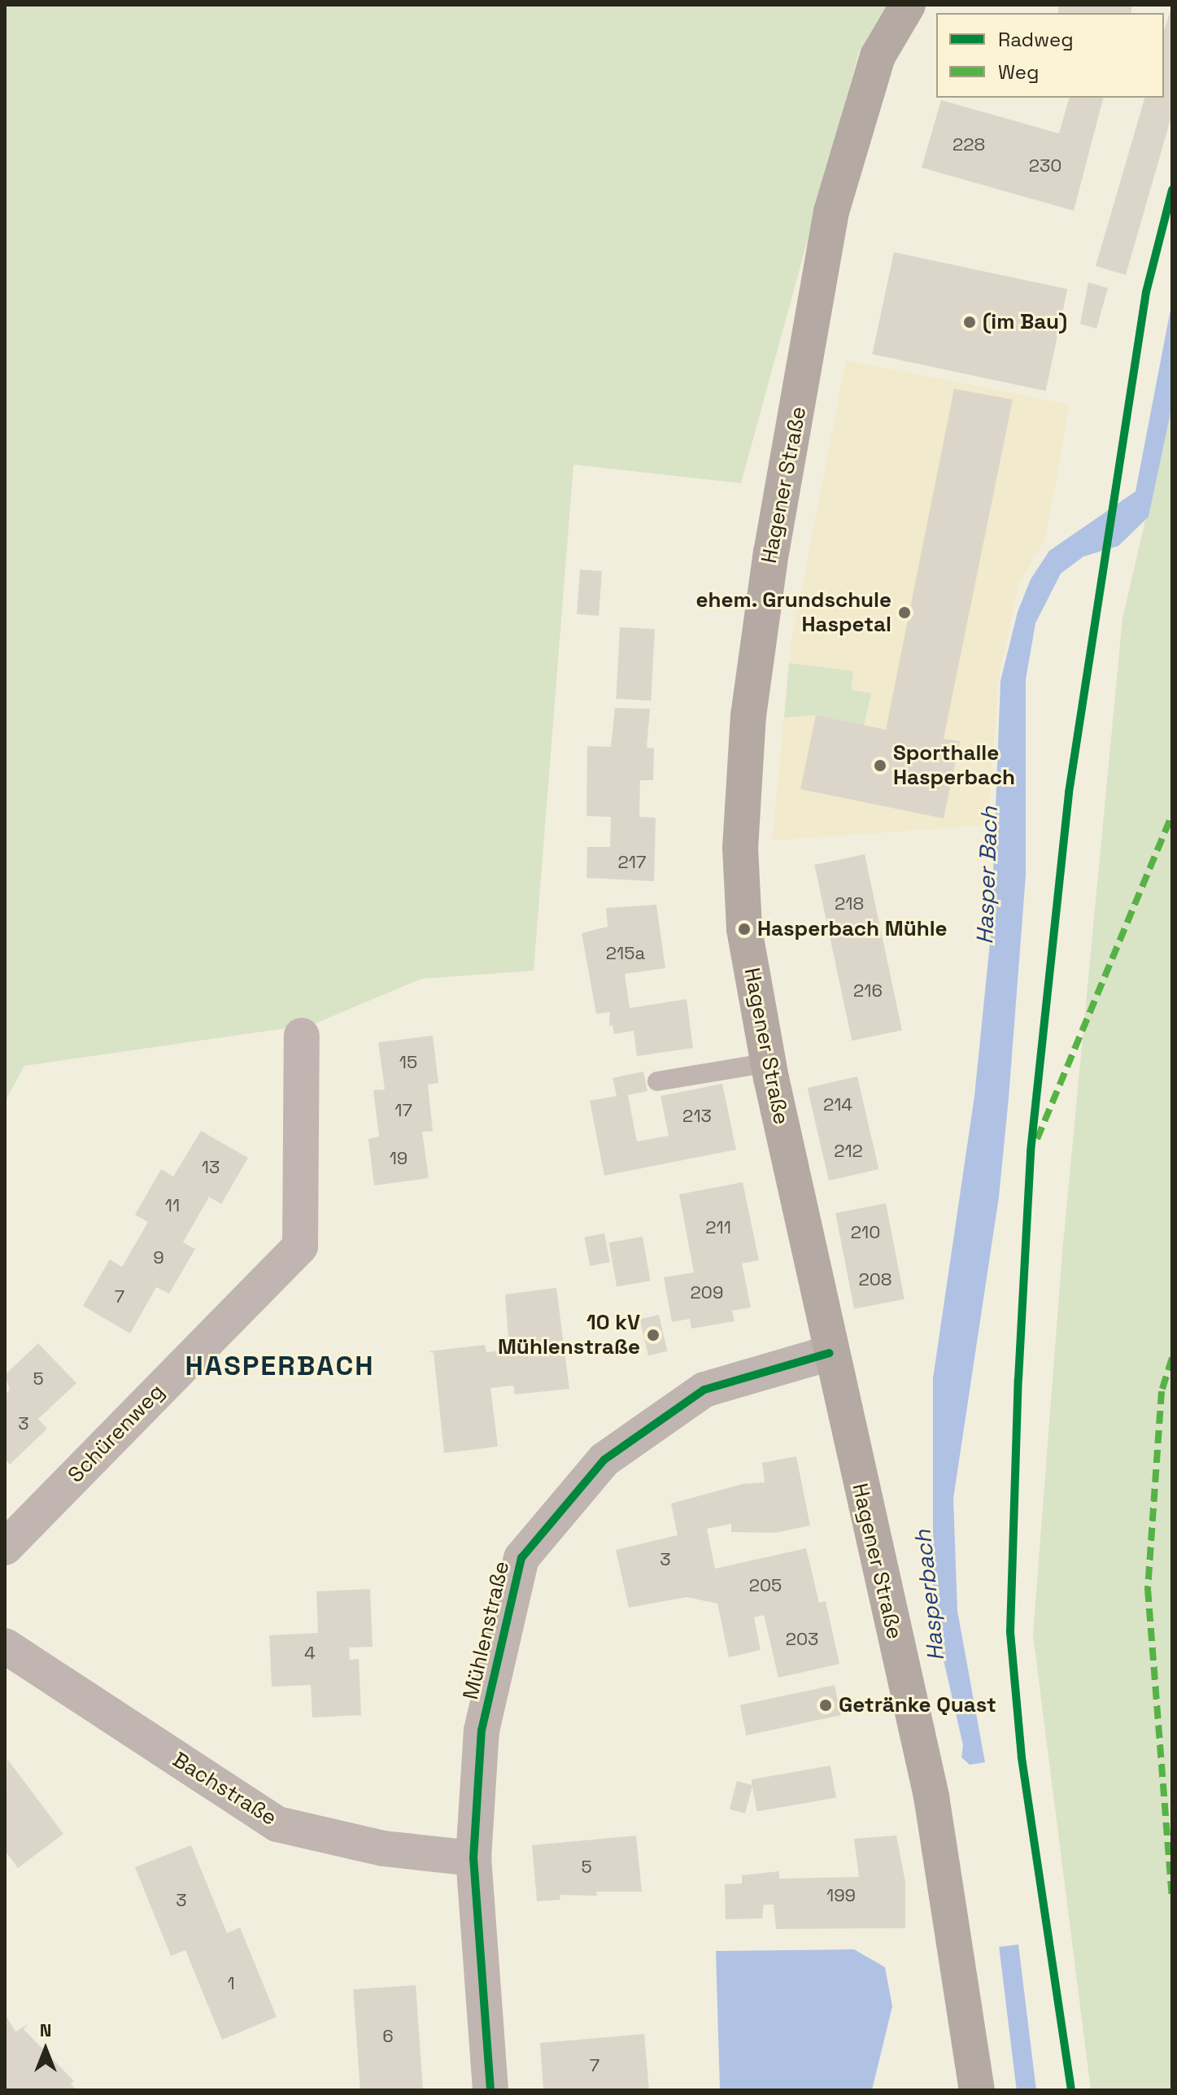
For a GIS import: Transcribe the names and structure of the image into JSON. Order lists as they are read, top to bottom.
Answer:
{
  "streets": {
    "main road": ["Hagener Straße"],
    "street": ["Schürenweg", "Mühlenstraße", "Bachstraße"]
  },
  "crossings": [
    ["Hagener Straße", "Mühlenstraße"],
    ["Mühlenstraße", "Bachstraße"]
  ],
  "districts": ["HASPERBACH"],
  "water": ["Hasper Bach", "Hasperbach"],
  "places": [
    "(im Bau)",
    "ehem. Grundschule Haspetal",
    "Sporthalle Hasperbach",
    "Hasperbach Mühle",
    "10 kV Mühlenstraße",
    "Getränke Quast"
  ],
  "house_numbers": [
    "228",
    "230",
    "217",
    "218",
    "215a",
    "216",
    "15",
    "214",
    "17",
    "213",
    "212",
    "19",
    "13",
    "11",
    "211",
    "210",
    "9",
    "208",
    "209",
    "7",
    "5",
    "3",
    "3",
    "205",
    "203",
    "4",
    "5",
    "199",
    "3",
    "1",
    "6",
    "7"
  ],
  "legend": ["Radweg", "Weg"],
  "north": "top"
}
